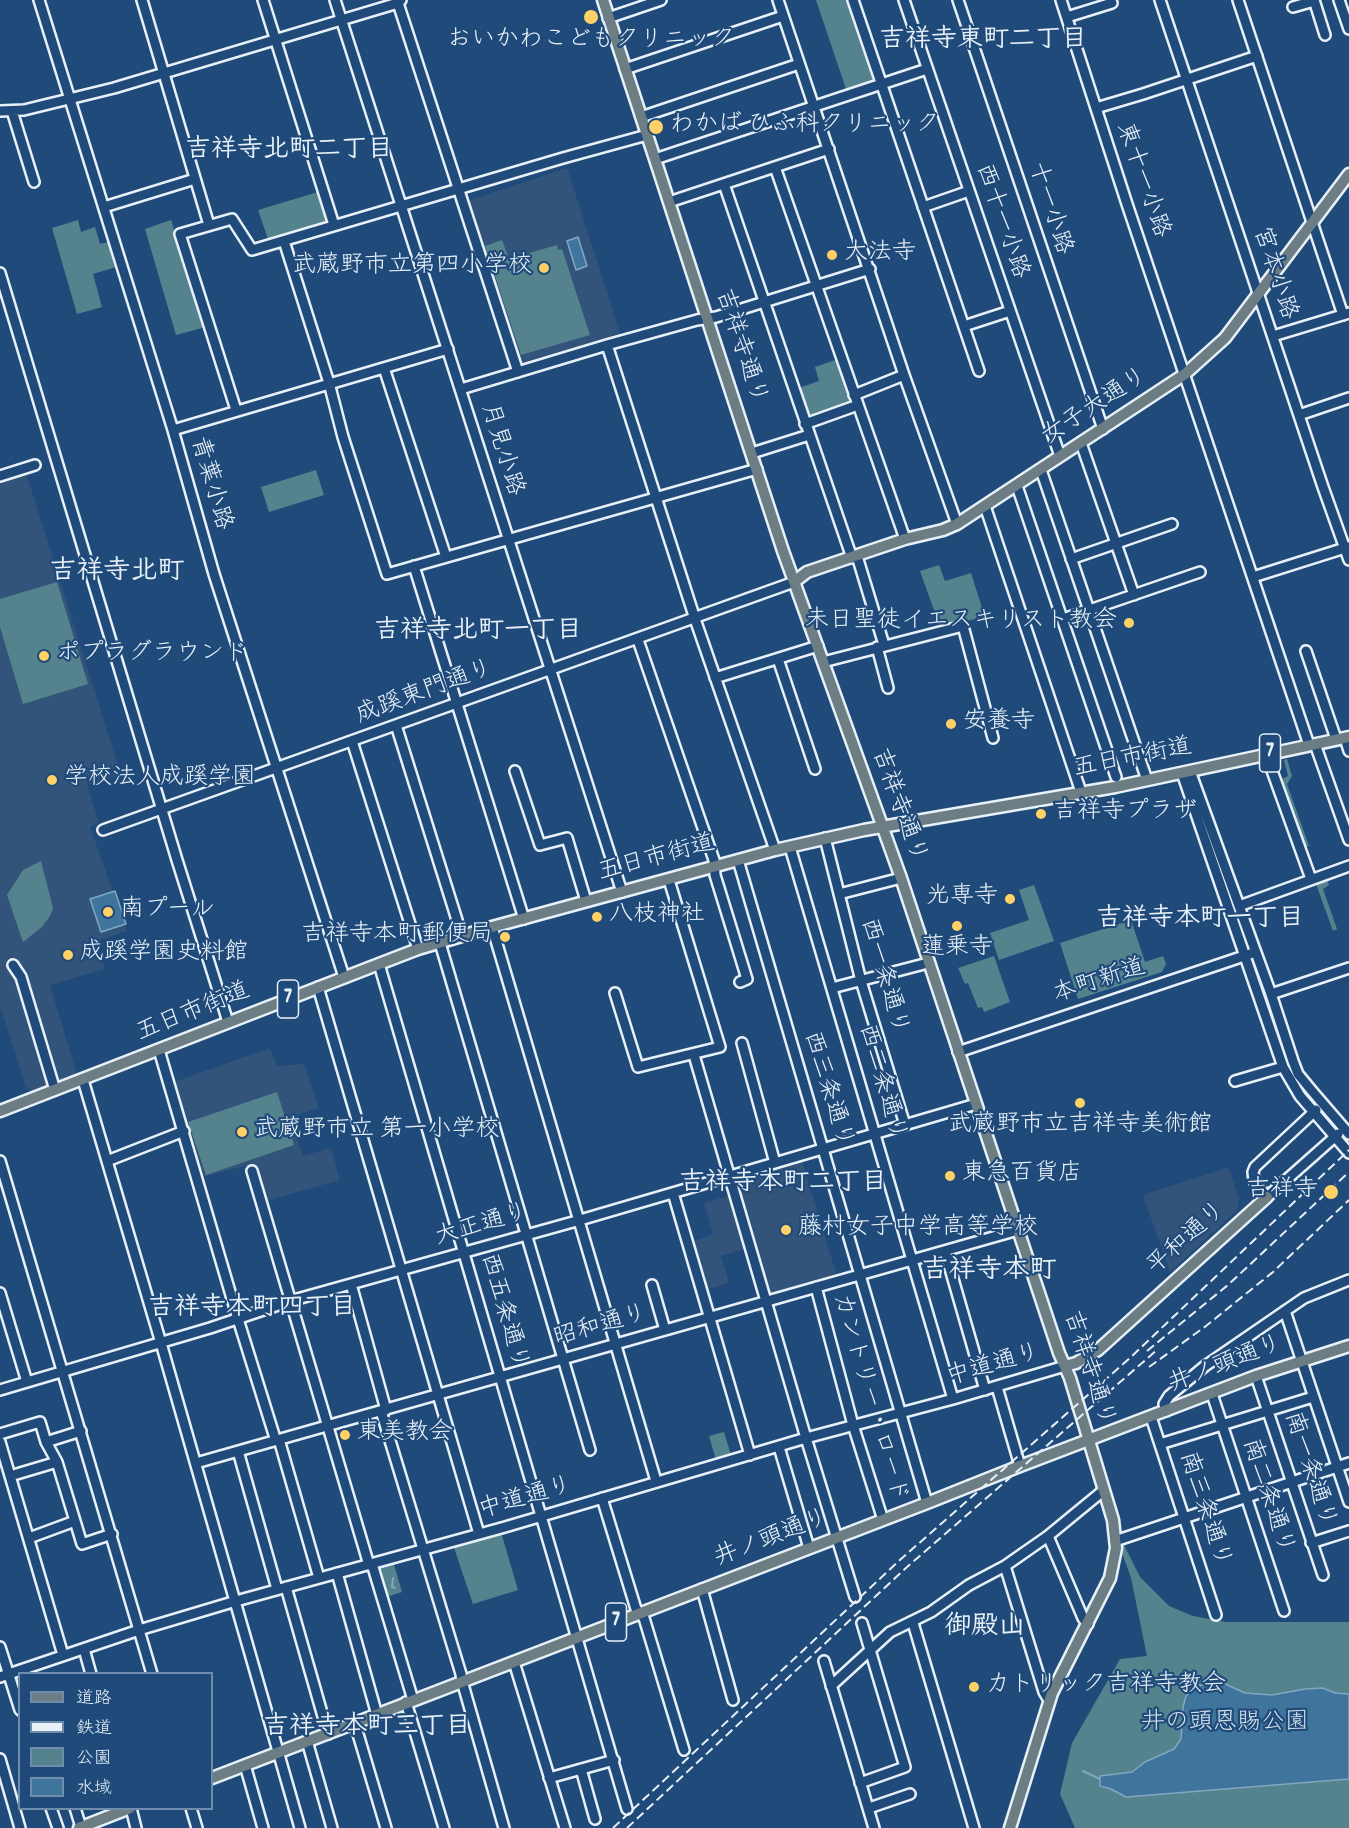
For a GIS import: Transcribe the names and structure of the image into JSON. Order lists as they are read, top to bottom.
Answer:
{
  "streets": {
    "main road": [
      "吉祥寺通り",
      "女子大通り",
      "7",
      "五日市街道",
      "平和通り",
      "井ノ頭通り"
    ],
    "street": [
      "東十一小路",
      "十一小路",
      "西十一小路",
      "宮本小路",
      "月見小路",
      "青葉小路",
      "成蹊東門通り",
      "西一条通り",
      "本町新道",
      "西二条通り",
      "西三条通り",
      "大正通り",
      "西五条通り",
      "昭和通り",
      "中道通り",
      "カントリー・ロード",
      "南一条通り",
      "南二条通り",
      "南三条通り"
    ]
  },
  "crossings": [
    ["東十一小路", "女子大通り"],
    ["東十一小路", "五日市街道"],
    ["十一小路", "女子大通り"],
    ["西十一小路", "女子大通り"],
    ["宮本小路", "女子大通り"],
    ["吉祥寺通り", "女子大通り"],
    ["吉祥寺通り", "成蹊東門通り"],
    ["吉祥寺通り", "五日市街道"],
    ["吉祥寺通り", "本町新道"],
    ["吉祥寺通り", "大正通り"],
    ["吉祥寺通り", "平和通り"],
    ["吉祥寺通り", "昭和通り"],
    ["吉祥寺通り", "井ノ頭通り"],
    ["吉祥寺通り", "中道通り"],
    ["女子大通り", "成蹊東門通り"],
    ["月見小路", "成蹊東門通り"],
    ["月見小路", "五日市街道"],
    ["青葉小路", "成蹊東門通り"],
    ["青葉小路", "五日市街道"],
    ["五日市街道", "西一条通り"],
    ["五日市街道", "西二条通り"],
    ["五日市街道", "西三条通り"],
    ["五日市街道", "西五条通り"],
    ["西一条通り", "大正通り"],
    ["西二条通り", "大正通り"],
    ["西二条通り", "昭和通り"],
    ["西二条通り", "中道通り"],
    ["西三条通り", "大正通り"],
    ["西三条通り", "昭和通り"],
    ["西三条通り", "井ノ頭通り"],
    ["西三条通り", "中道通り"],
    ["大正通り", "西五条通り"],
    ["平和通り", "中道通り"],
    ["西五条通り", "昭和通り"],
    ["西五条通り", "井ノ頭通り"],
    ["西五条通り", "中道通り"],
    ["昭和通り", "カントリー・ロード"],
    ["井ノ頭通り", "カントリー・ロード"],
    ["井ノ頭通り", "南一条通り"],
    ["井ノ頭通り", "南二条通り"],
    ["井ノ頭通り", "南三条通り"],
    ["中道通り", "カントリー・ロード"]
  ],
  "districts": [
    "吉祥寺東町二丁目",
    "吉祥寺北町二丁目",
    "吉祥寺北町",
    "吉祥寺北町一丁目",
    "吉祥寺本町一丁目",
    "吉祥寺本町二丁目",
    "吉祥寺本町",
    "吉祥寺本町四丁目",
    "御殿山",
    "吉祥寺本町三丁目"
  ],
  "parks": ["井の頭恩賜公園"],
  "places": [
    "おいかわこどもクリニック",
    "わかば ひふ科クリニック",
    "大法寺",
    "武蔵野市立第四小学校",
    "未日聖徒イエスキリスト教会",
    "ポプラグラウンド",
    "安養寺",
    "学校法人成蹊学園",
    "吉祥寺プラザ",
    "光専寺",
    "南プール",
    "八枝神社",
    "蓮乗寺",
    "吉祥寺本町郵便局",
    "成蹊学園史料館",
    "武蔵野市立吉祥寺美術館",
    "武蔵野市立 第一小学校",
    "東急百貨店",
    "吉祥寺",
    "藤村女子中学高等学校",
    "東美教会",
    "カトリック吉祥寺教会"
  ],
  "legend": [
    "道路",
    "鉄道",
    "公園",
    "水域"
  ]
}
